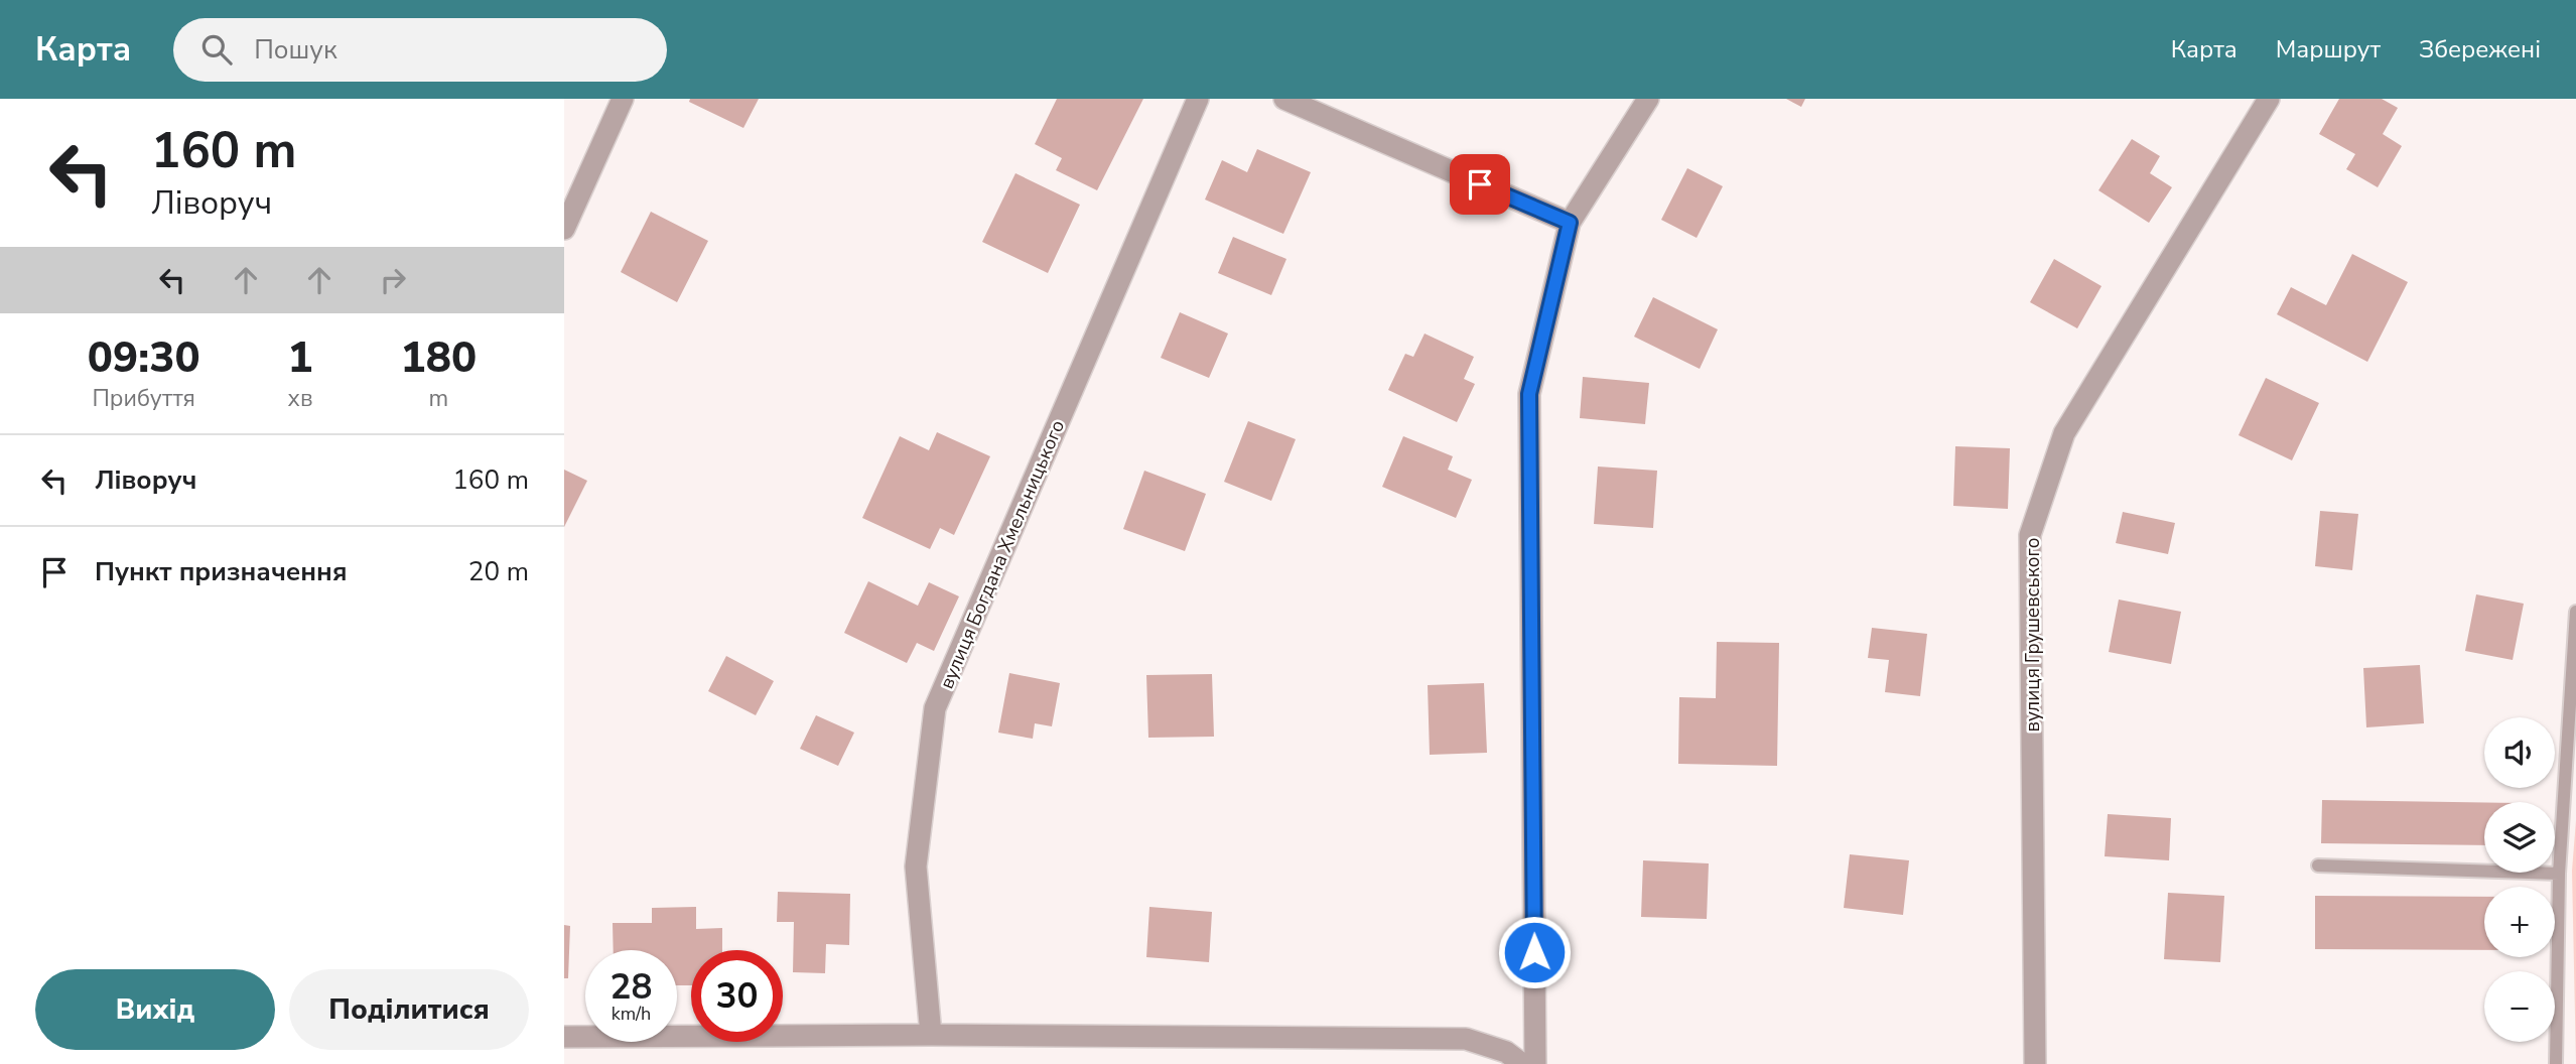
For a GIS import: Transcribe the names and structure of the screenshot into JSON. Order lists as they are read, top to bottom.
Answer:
{
  "streets": {
    "street": ["вулиця Богдана Хмельницького", "вулиця Грушевського"]
  },
  "page": {
    "header": "Карта",
    "search": "Пошук",
    "nav": ["Карта", "Маршрут", "Збережені"],
    "turn": ["160 m", "Ліворуч"],
    "eta": [
      "09:30",
      "Прибуття",
      "1",
      "хв",
      "180",
      "m"
    ],
    "list": [
      {
        "name": "Ліворуч",
        "value": "160 m"
      },
      {
        "name": "Пункт призначення",
        "value": "20 m"
      }
    ],
    "map_buttons": ["+", "−"],
    "speed": "28 km/h",
    "limit": "30",
    "buttons": ["Вихід", "Поділитися"]
  }
}
